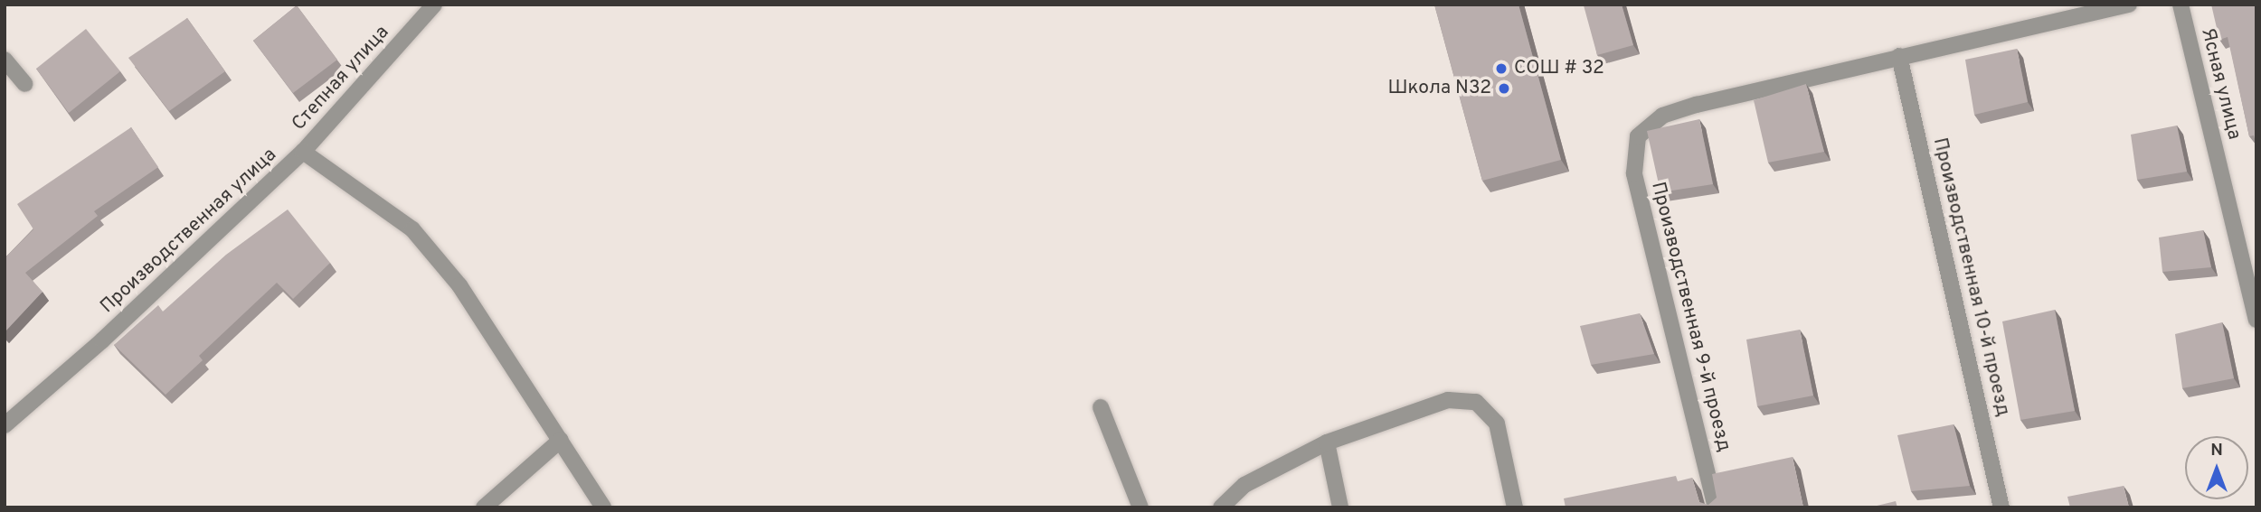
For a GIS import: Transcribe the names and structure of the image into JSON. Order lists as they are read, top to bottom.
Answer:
{
  "streets": {
    "street": [
      "Степная улица",
      "Ясная улица",
      "Производственная улица",
      "Производственная 10-й проезд",
      "Производственная 9-й проезд"
    ]
  },
  "crossings": [
    ["Степная улица", "Производственная улица"],
    ["Производственная 10-й проезд", "Производственная 9-й проезд"]
  ],
  "places": ["СОШ # 32", "Школа N32"],
  "north": "top"
}
